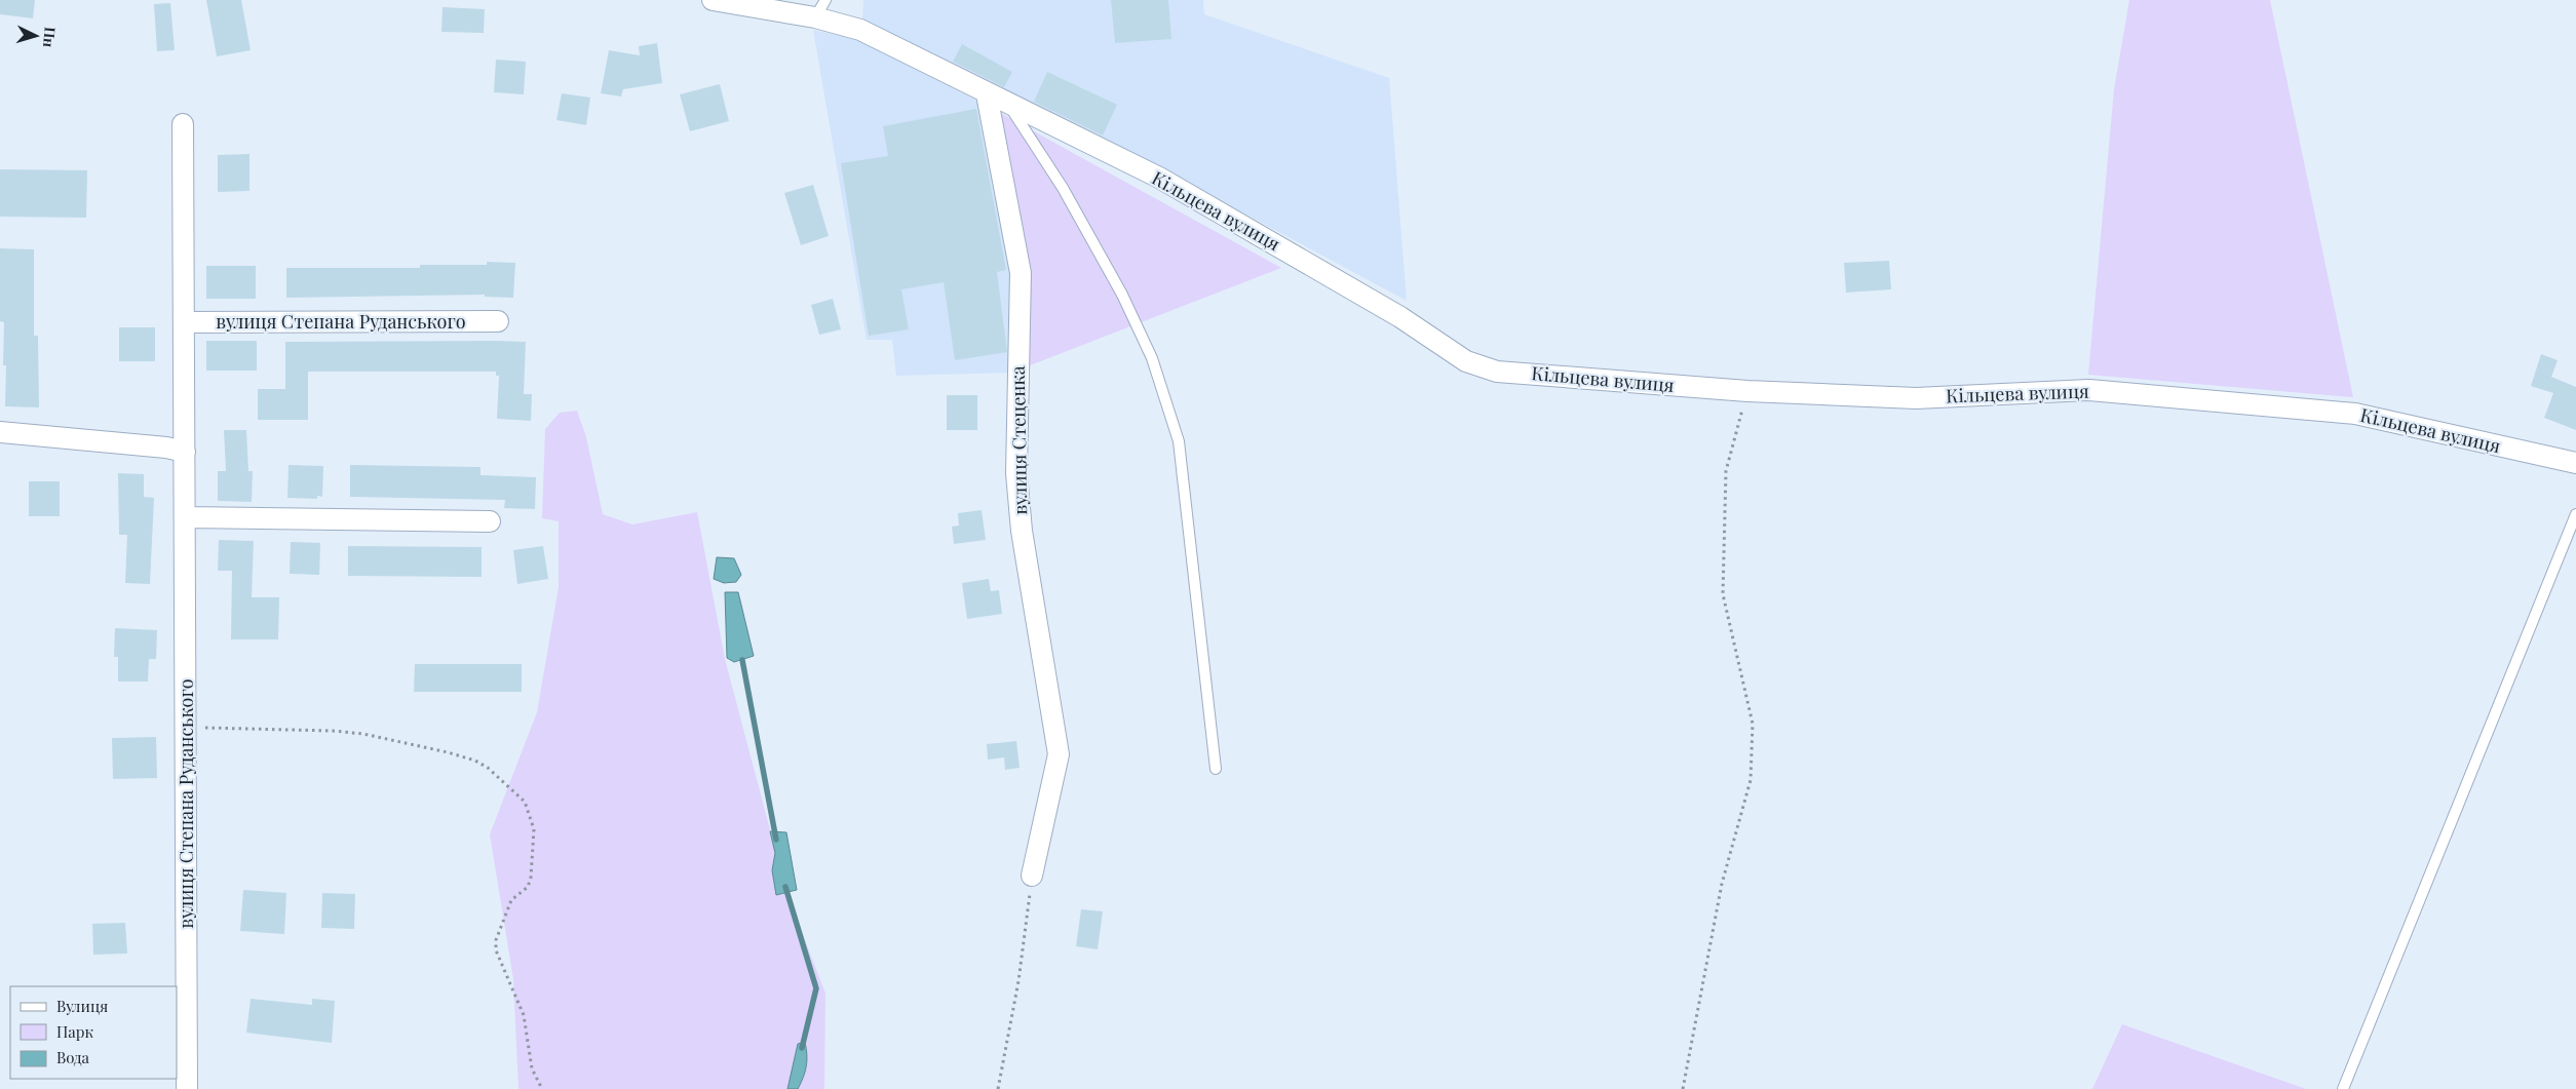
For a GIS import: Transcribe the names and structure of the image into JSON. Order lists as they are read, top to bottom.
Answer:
{
  "streets": {
    "street": ["Кільцева вулиця", "вулиця Степана Руданського", "вулиця Стеценка"]
  },
  "crossings": [
    ["Кільцева вулиця", "вулиця Стеценка"]
  ],
  "legend": ["Вулиця", "Парк", "Вода"],
  "north": "right"
}
